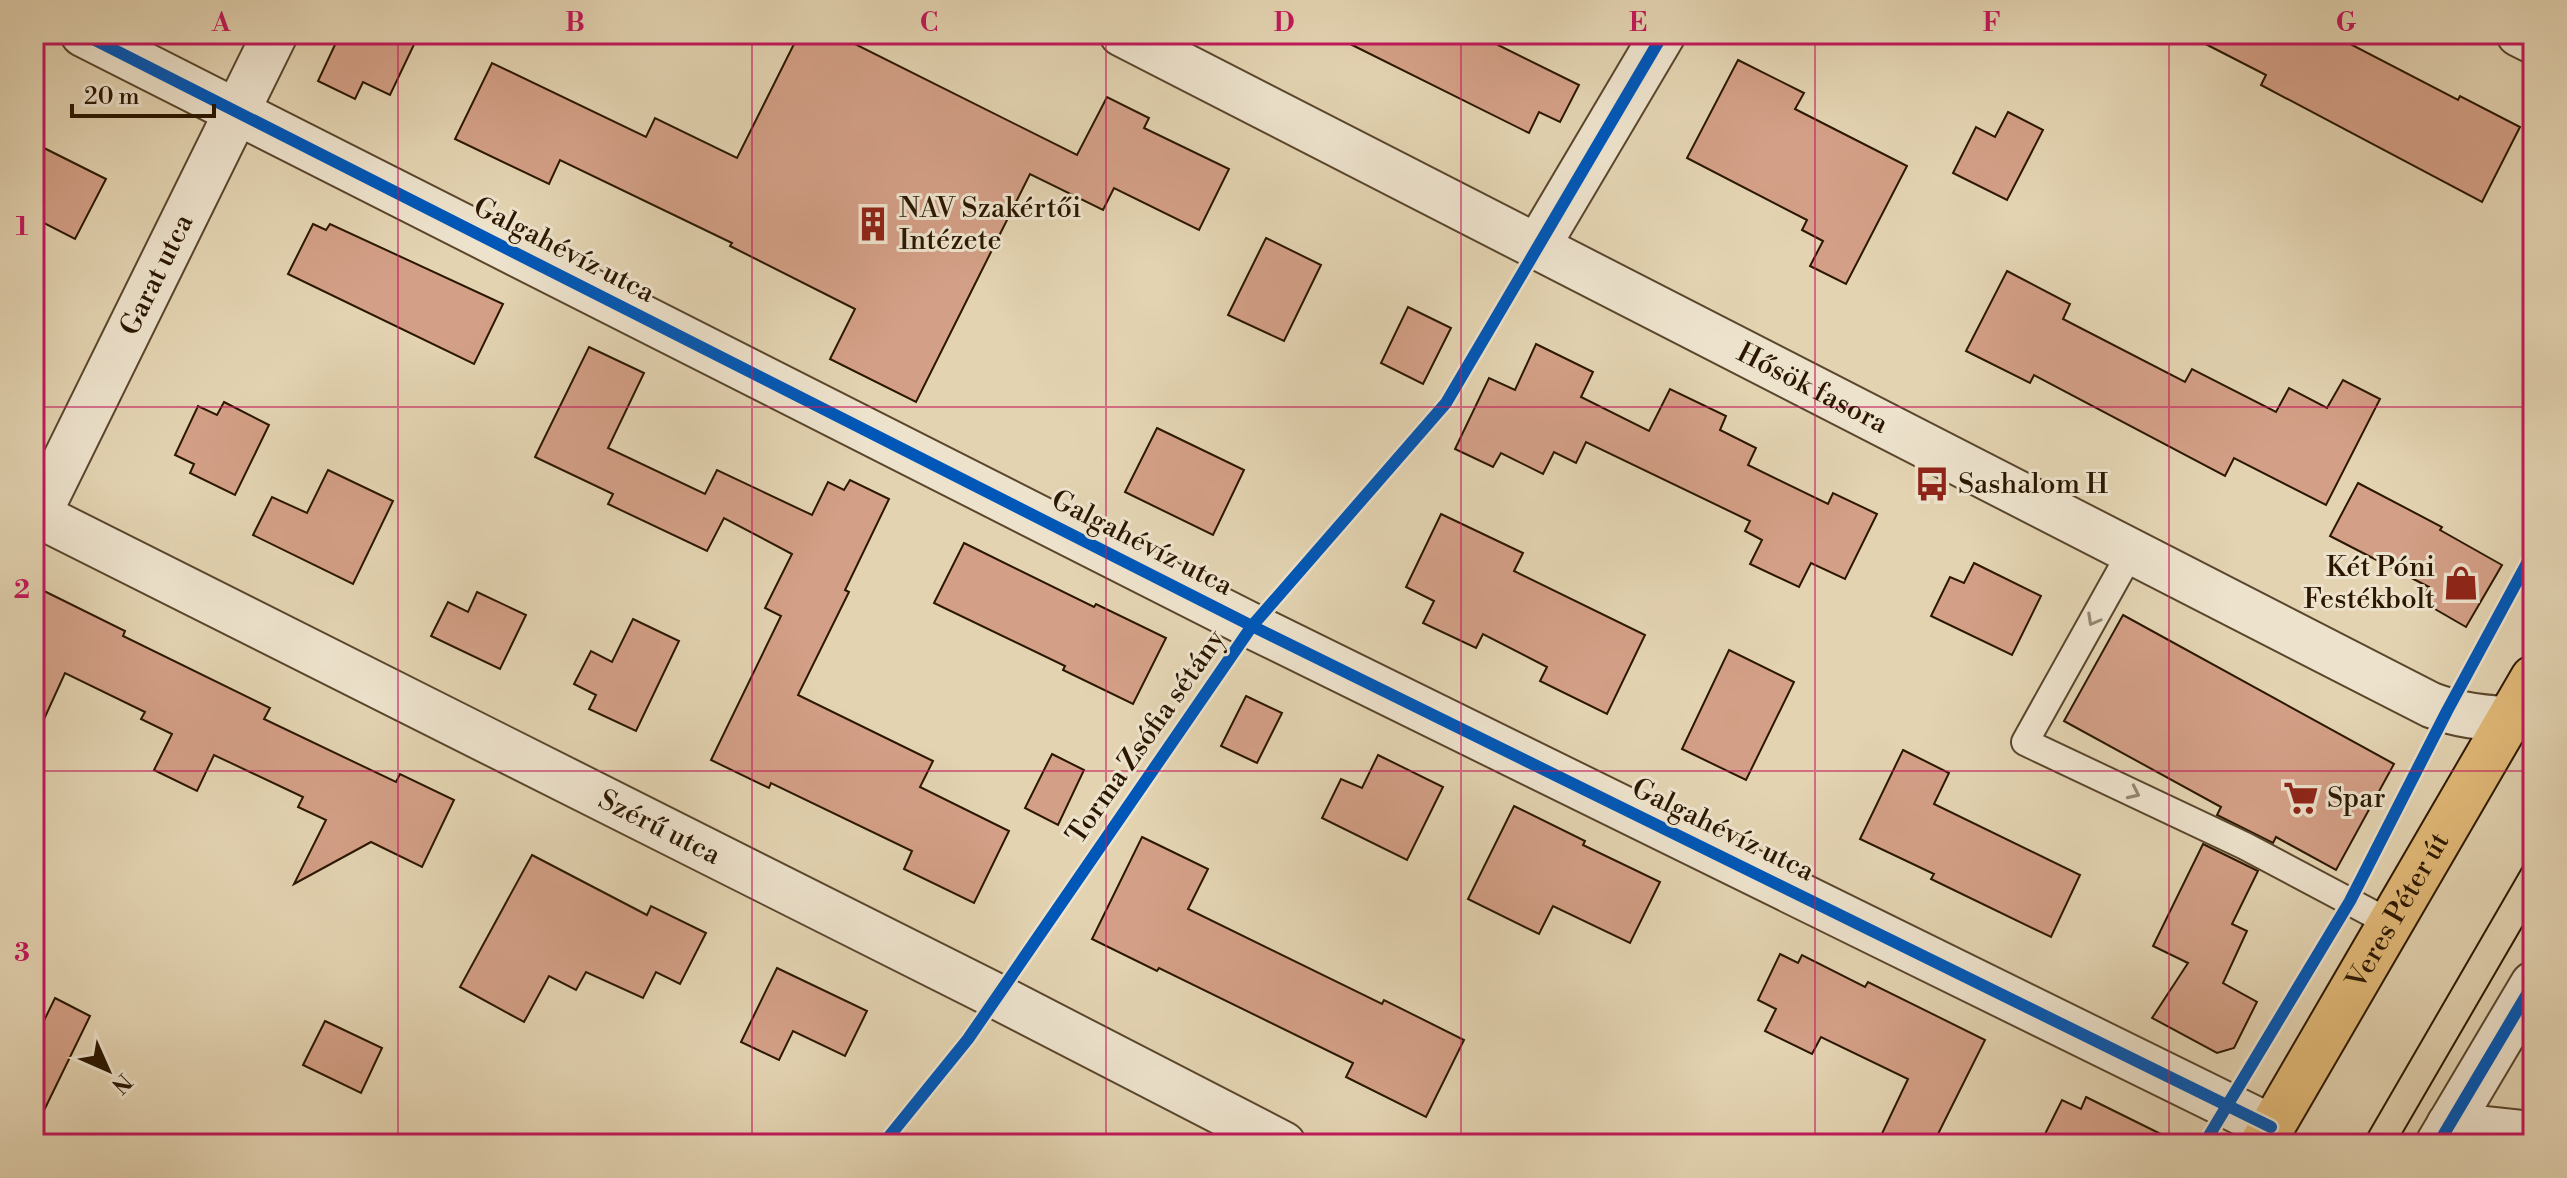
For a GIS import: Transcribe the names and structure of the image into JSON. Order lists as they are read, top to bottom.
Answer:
{
  "streets": {
    "main road": ["Veres Péter út"],
    "street": [
      "Galgahévíz utca",
      "Garat utca",
      "Hősök fasora",
      "Szérű utca"
    ],
    "cycle path": ["Torma Zsófia sétány"]
  },
  "crossings": [
    ["Galgahévíz utca", "Garat utca"],
    ["Galgahévíz utca", "Veres Péter út"],
    ["Garat utca", "Szérű utca"],
    ["Hősök fasora", "Veres Péter út"]
  ],
  "places": {
    "building": ["NAV Szakértői Intézete"],
    "bus stop": ["Sashalom H"],
    "shop": ["Két Póni Festékbolt"],
    "supermarket": ["Spar"]
  },
  "scale_bar": "20 m",
  "north": "bottom right",
  "grid": {
    "columns": [
      "A",
      "B",
      "C",
      "D",
      "E",
      "F",
      "G"
    ],
    "rows": ["1", "2", "3"]
  }
}
